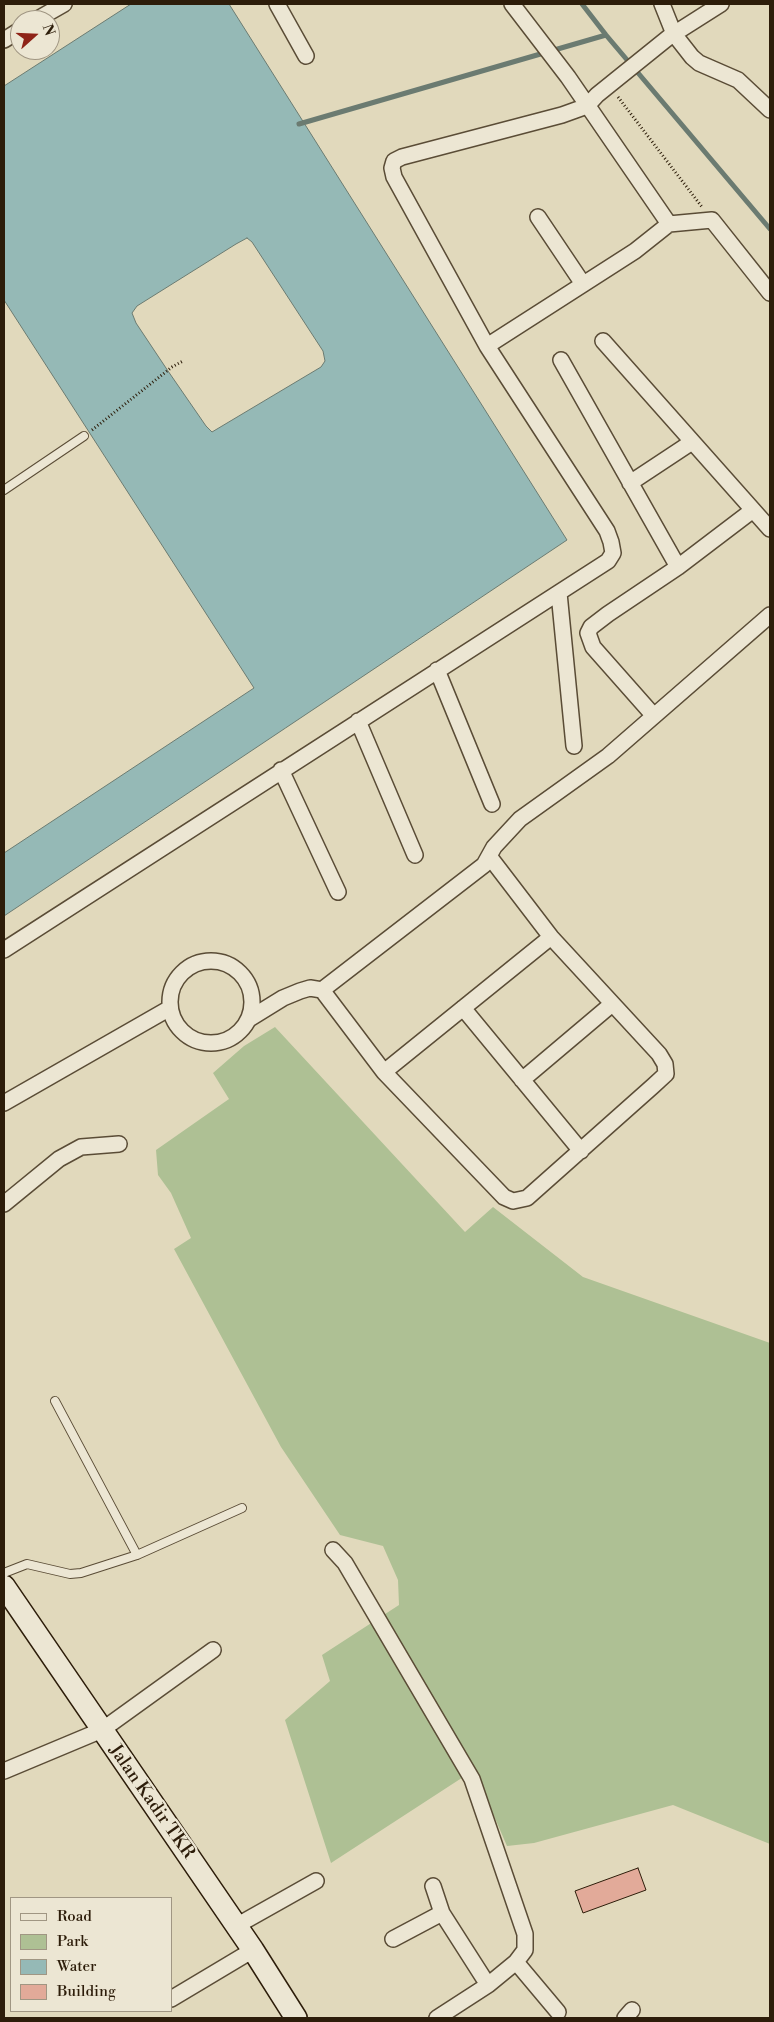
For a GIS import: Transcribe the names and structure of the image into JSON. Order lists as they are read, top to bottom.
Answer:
{
  "streets": {
    "street": ["Jalan Kadir TKR"]
  },
  "legend": [
    "Road",
    "Park",
    "Water",
    "Building"
  ],
  "north": "right"
}
